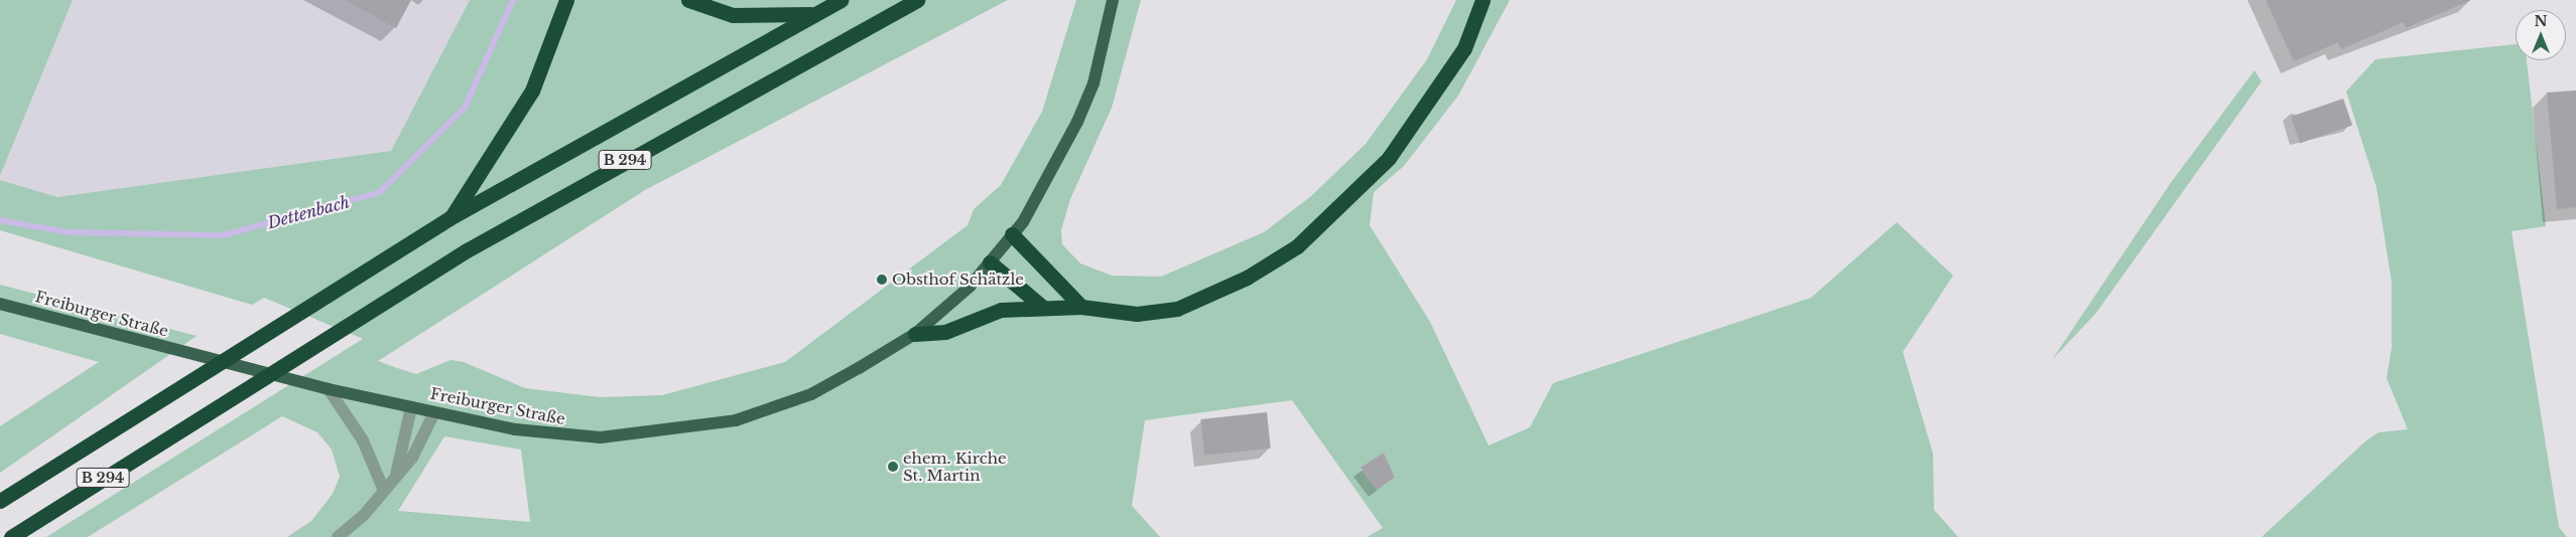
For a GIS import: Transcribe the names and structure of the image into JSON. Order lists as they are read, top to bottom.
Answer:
{
  "streets": {
    "highway": ["B 294"],
    "main road": ["Freiburger Straße"]
  },
  "water": ["Dettenbach"],
  "places": ["Obsthof Schätzle", "ehem. Kirche St. Martin"],
  "north": "top"
}
